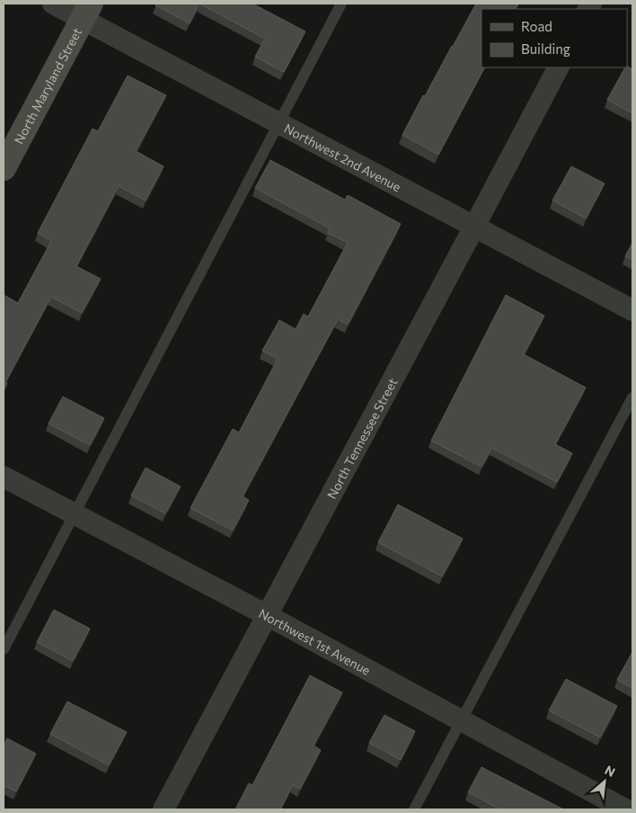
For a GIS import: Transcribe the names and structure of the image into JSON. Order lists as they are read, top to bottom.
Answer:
{
  "streets": {
    "street": [
      "North Maryland Street",
      "Northwest 2nd Avenue",
      "North Tennessee Street",
      "Northwest 1st Avenue"
    ]
  },
  "crossings": [
    ["North Maryland Street", "Northwest 2nd Avenue"],
    ["Northwest 2nd Avenue", "North Tennessee Street"],
    ["North Tennessee Street", "Northwest 1st Avenue"]
  ],
  "legend": ["Road", "Building"],
  "north": "top right"
}
